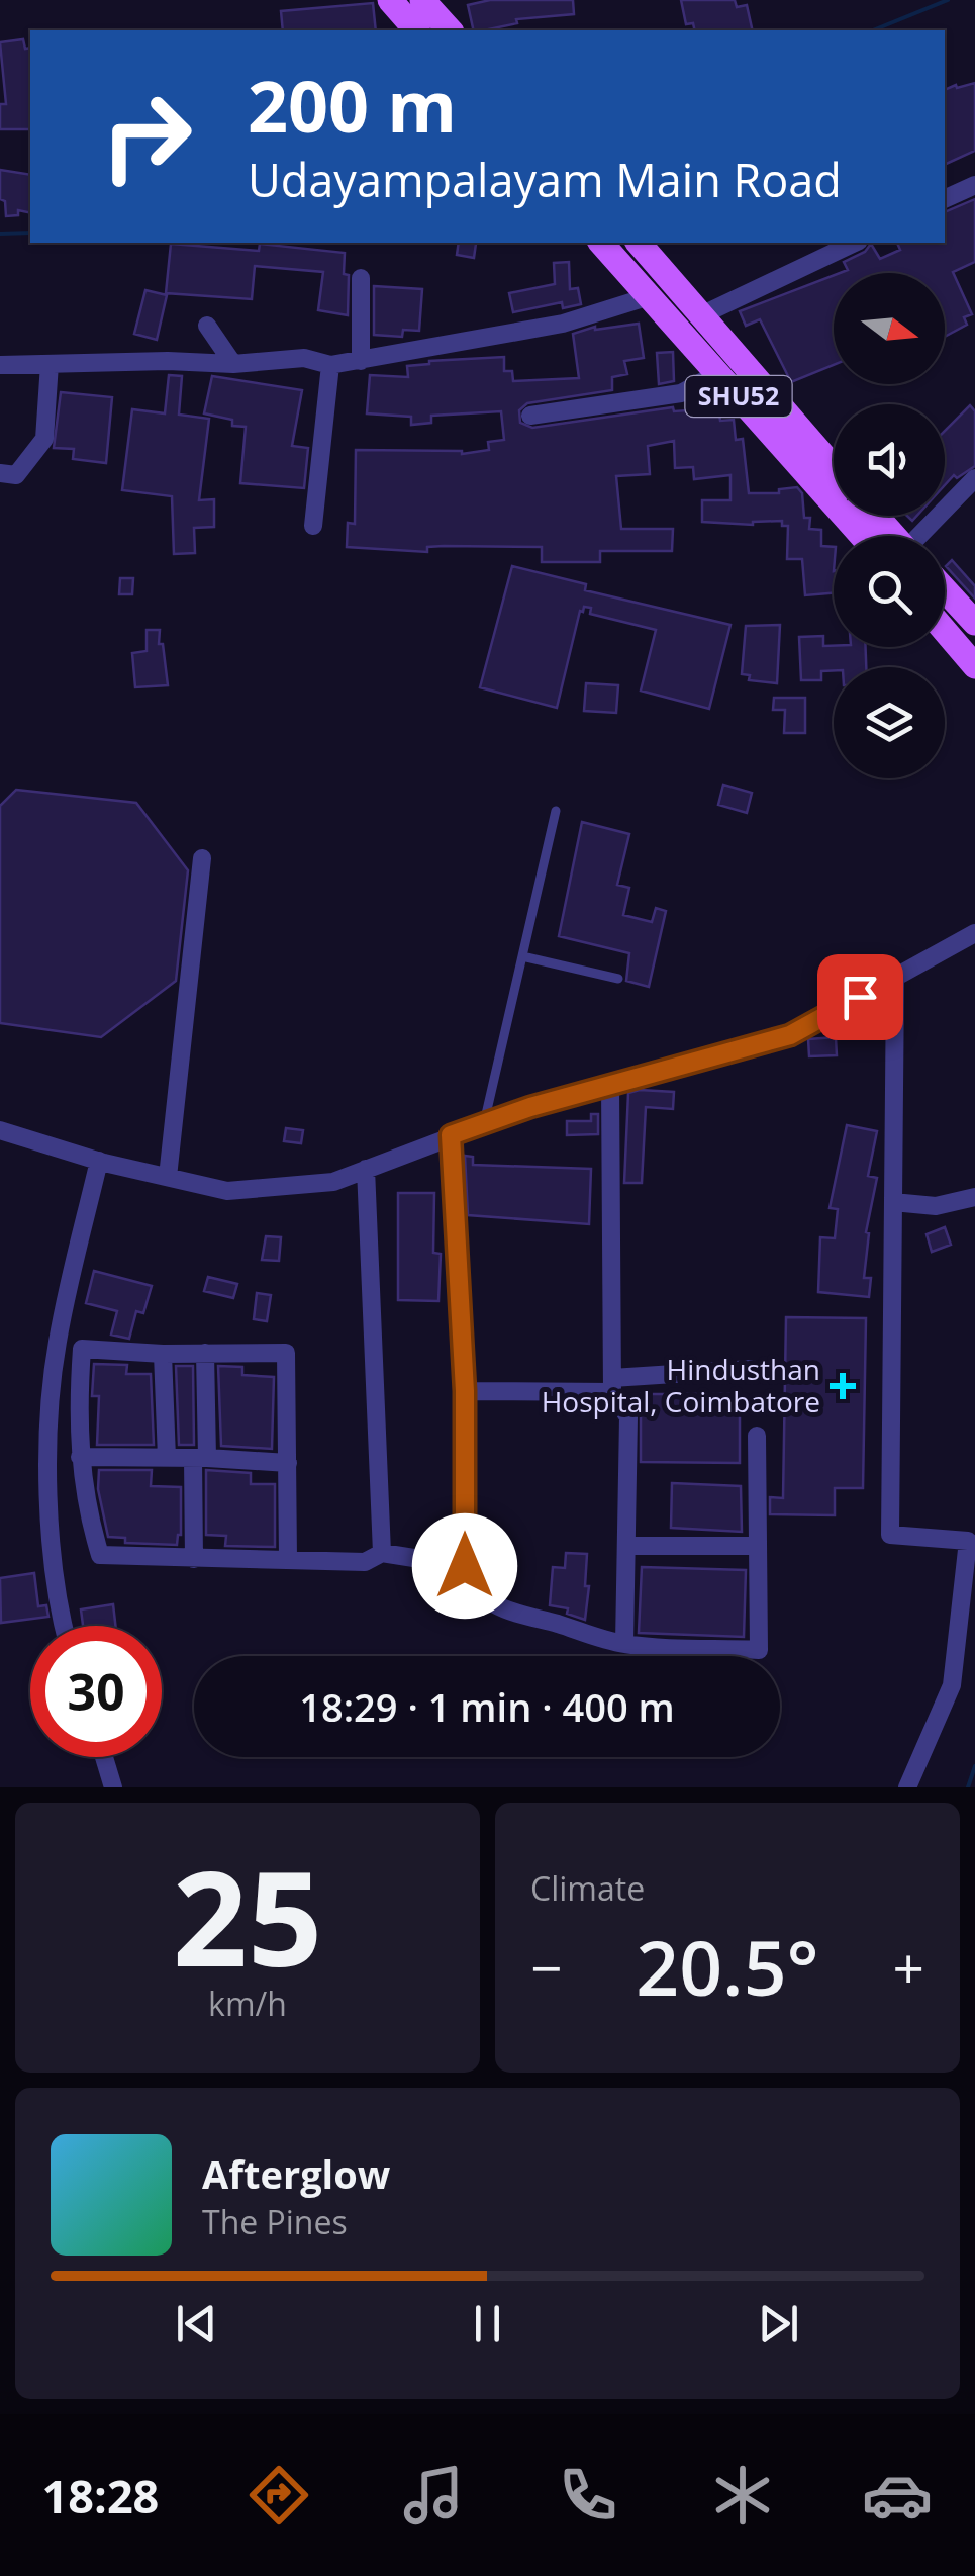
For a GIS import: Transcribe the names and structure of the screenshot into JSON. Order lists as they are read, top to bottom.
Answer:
{
  "streets": {
    "main road": ["SHU52"]
  },
  "places": {
    "health": ["Hindusthan Hospital, Coimbatore"]
  },
  "north": "right",
  "page": {
    "turn": ["200 m", "Udayampalayam Main Road"],
    "limit": "30",
    "trip": "18:29 · 1 min · 400 m",
    "tile": [
      ["25", "km/h"],
      "Climate"
    ],
    "heat": ["−", "20.5°", "+"],
    "song": ["Afterglow", "The Pines"],
    "tabs": "18:28"
  }
}
